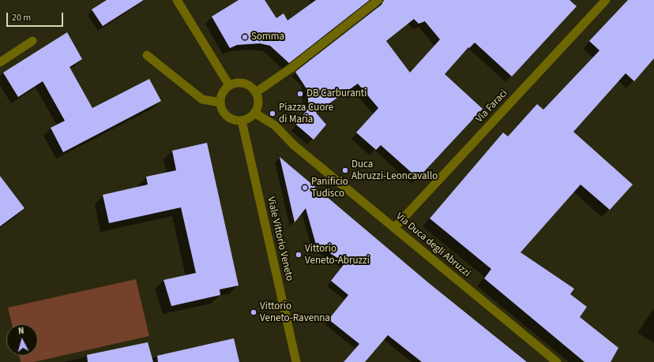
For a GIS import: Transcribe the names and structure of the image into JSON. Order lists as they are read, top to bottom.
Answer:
{
  "streets": {
    "main road": ["Via Faraci", "Viale Vittorio Veneto", "Via Duca degli Abruzzi"]
  },
  "crossings": [
    ["Via Faraci", "Via Duca degli Abruzzi"],
    ["Viale Vittorio Veneto", "Via Duca degli Abruzzi"]
  ],
  "places": [
    "Somma",
    "DB Carburanti",
    "Piazza Cuore di Maria",
    "Duca Abruzzi-Leoncavallo",
    "Panificio Tudisco",
    "Vittorio Veneto-Abruzzi",
    "Vittorio Veneto-Ravenna"
  ],
  "scale_bar": "20 m",
  "north": "top"
}
